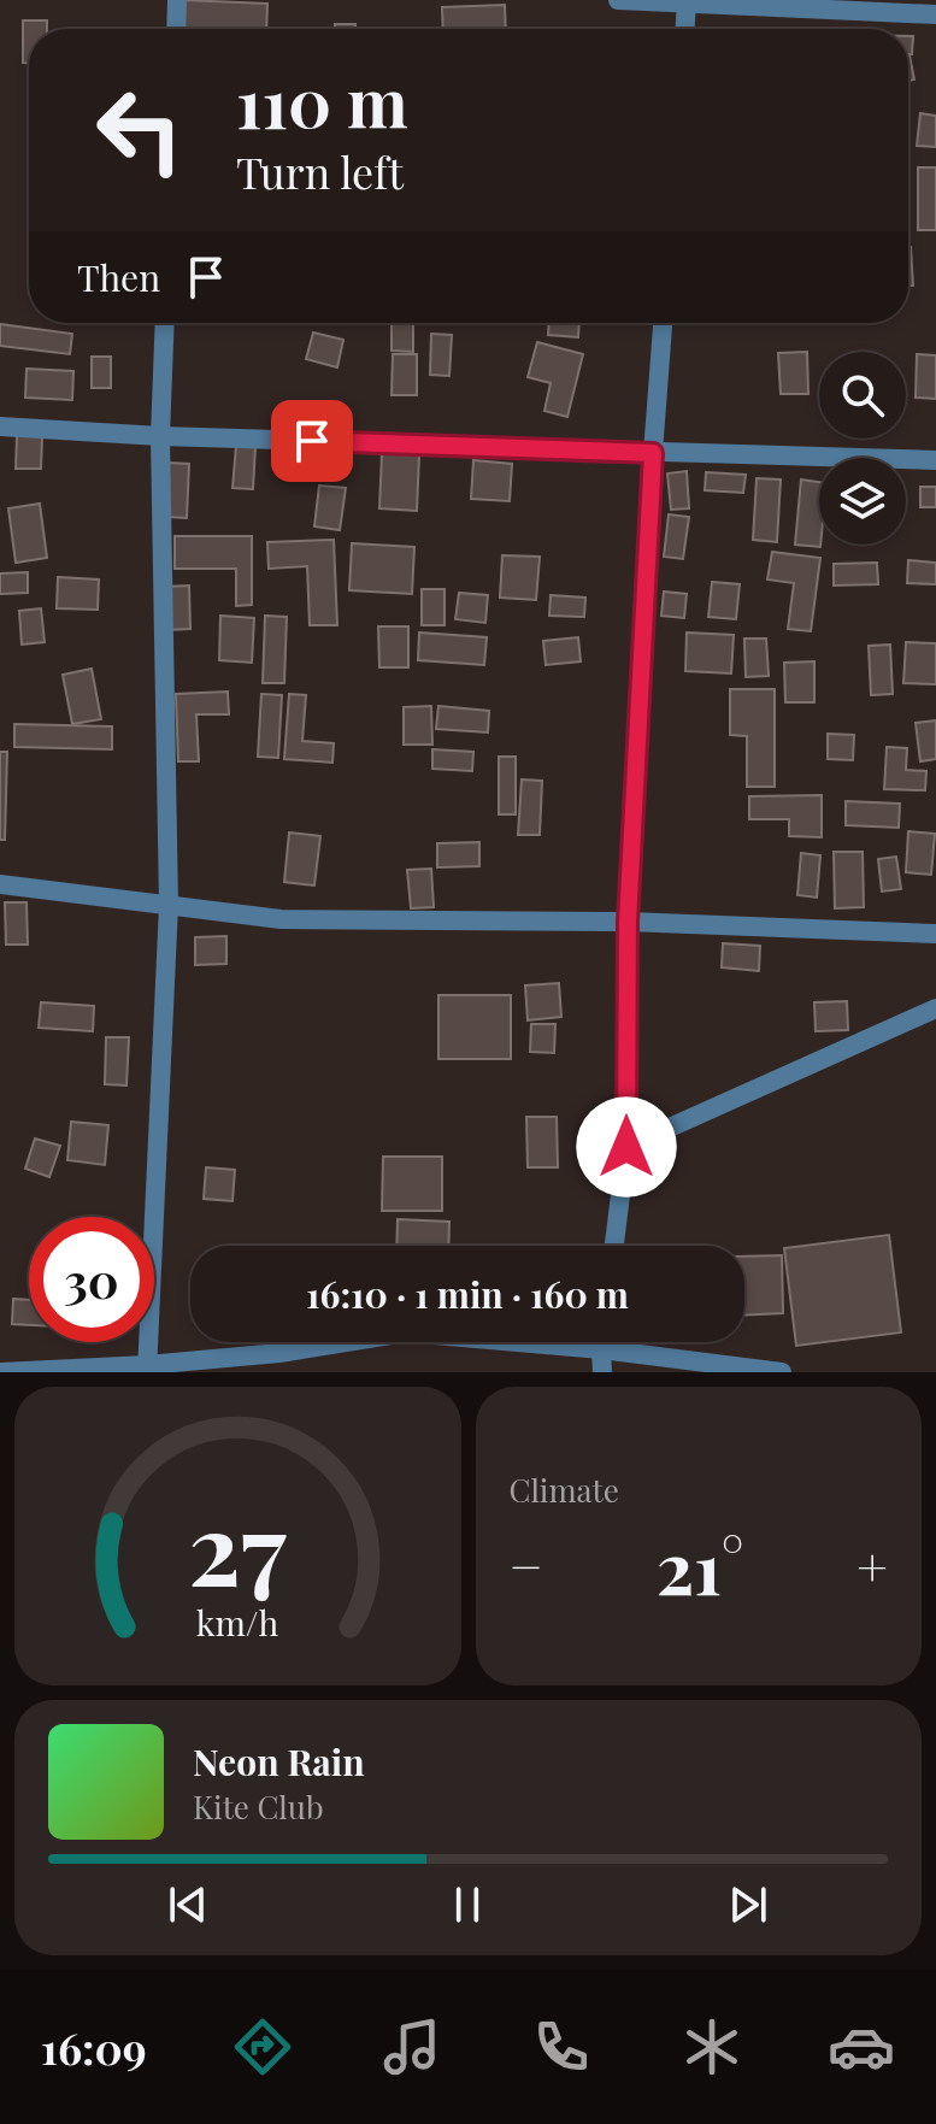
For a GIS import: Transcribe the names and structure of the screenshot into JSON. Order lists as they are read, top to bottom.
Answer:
{
  "page": {
    "turn": ["110 m", "Turn left"],
    "then": "Then",
    "limit": "30",
    "trip": "16:10 · 1 min · 160 m",
    "tile": "Climate",
    "heat": ["−", "21°", "+"],
    "song": ["Neon Rain", "Kite Club"],
    "tabs": "16:09",
    "gauge": ["27", "km/h"]
  }
}
